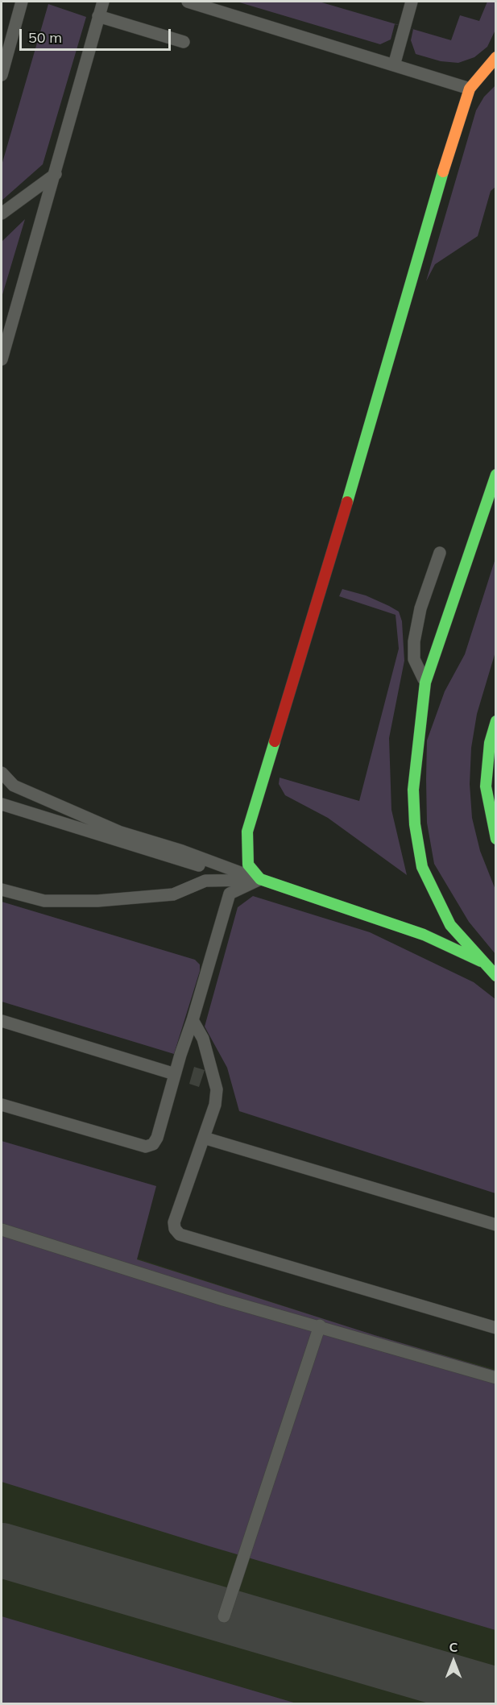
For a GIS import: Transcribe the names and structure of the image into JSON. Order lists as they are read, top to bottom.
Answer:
{
  "scale_bar": "50 m",
  "north": "top"
}
